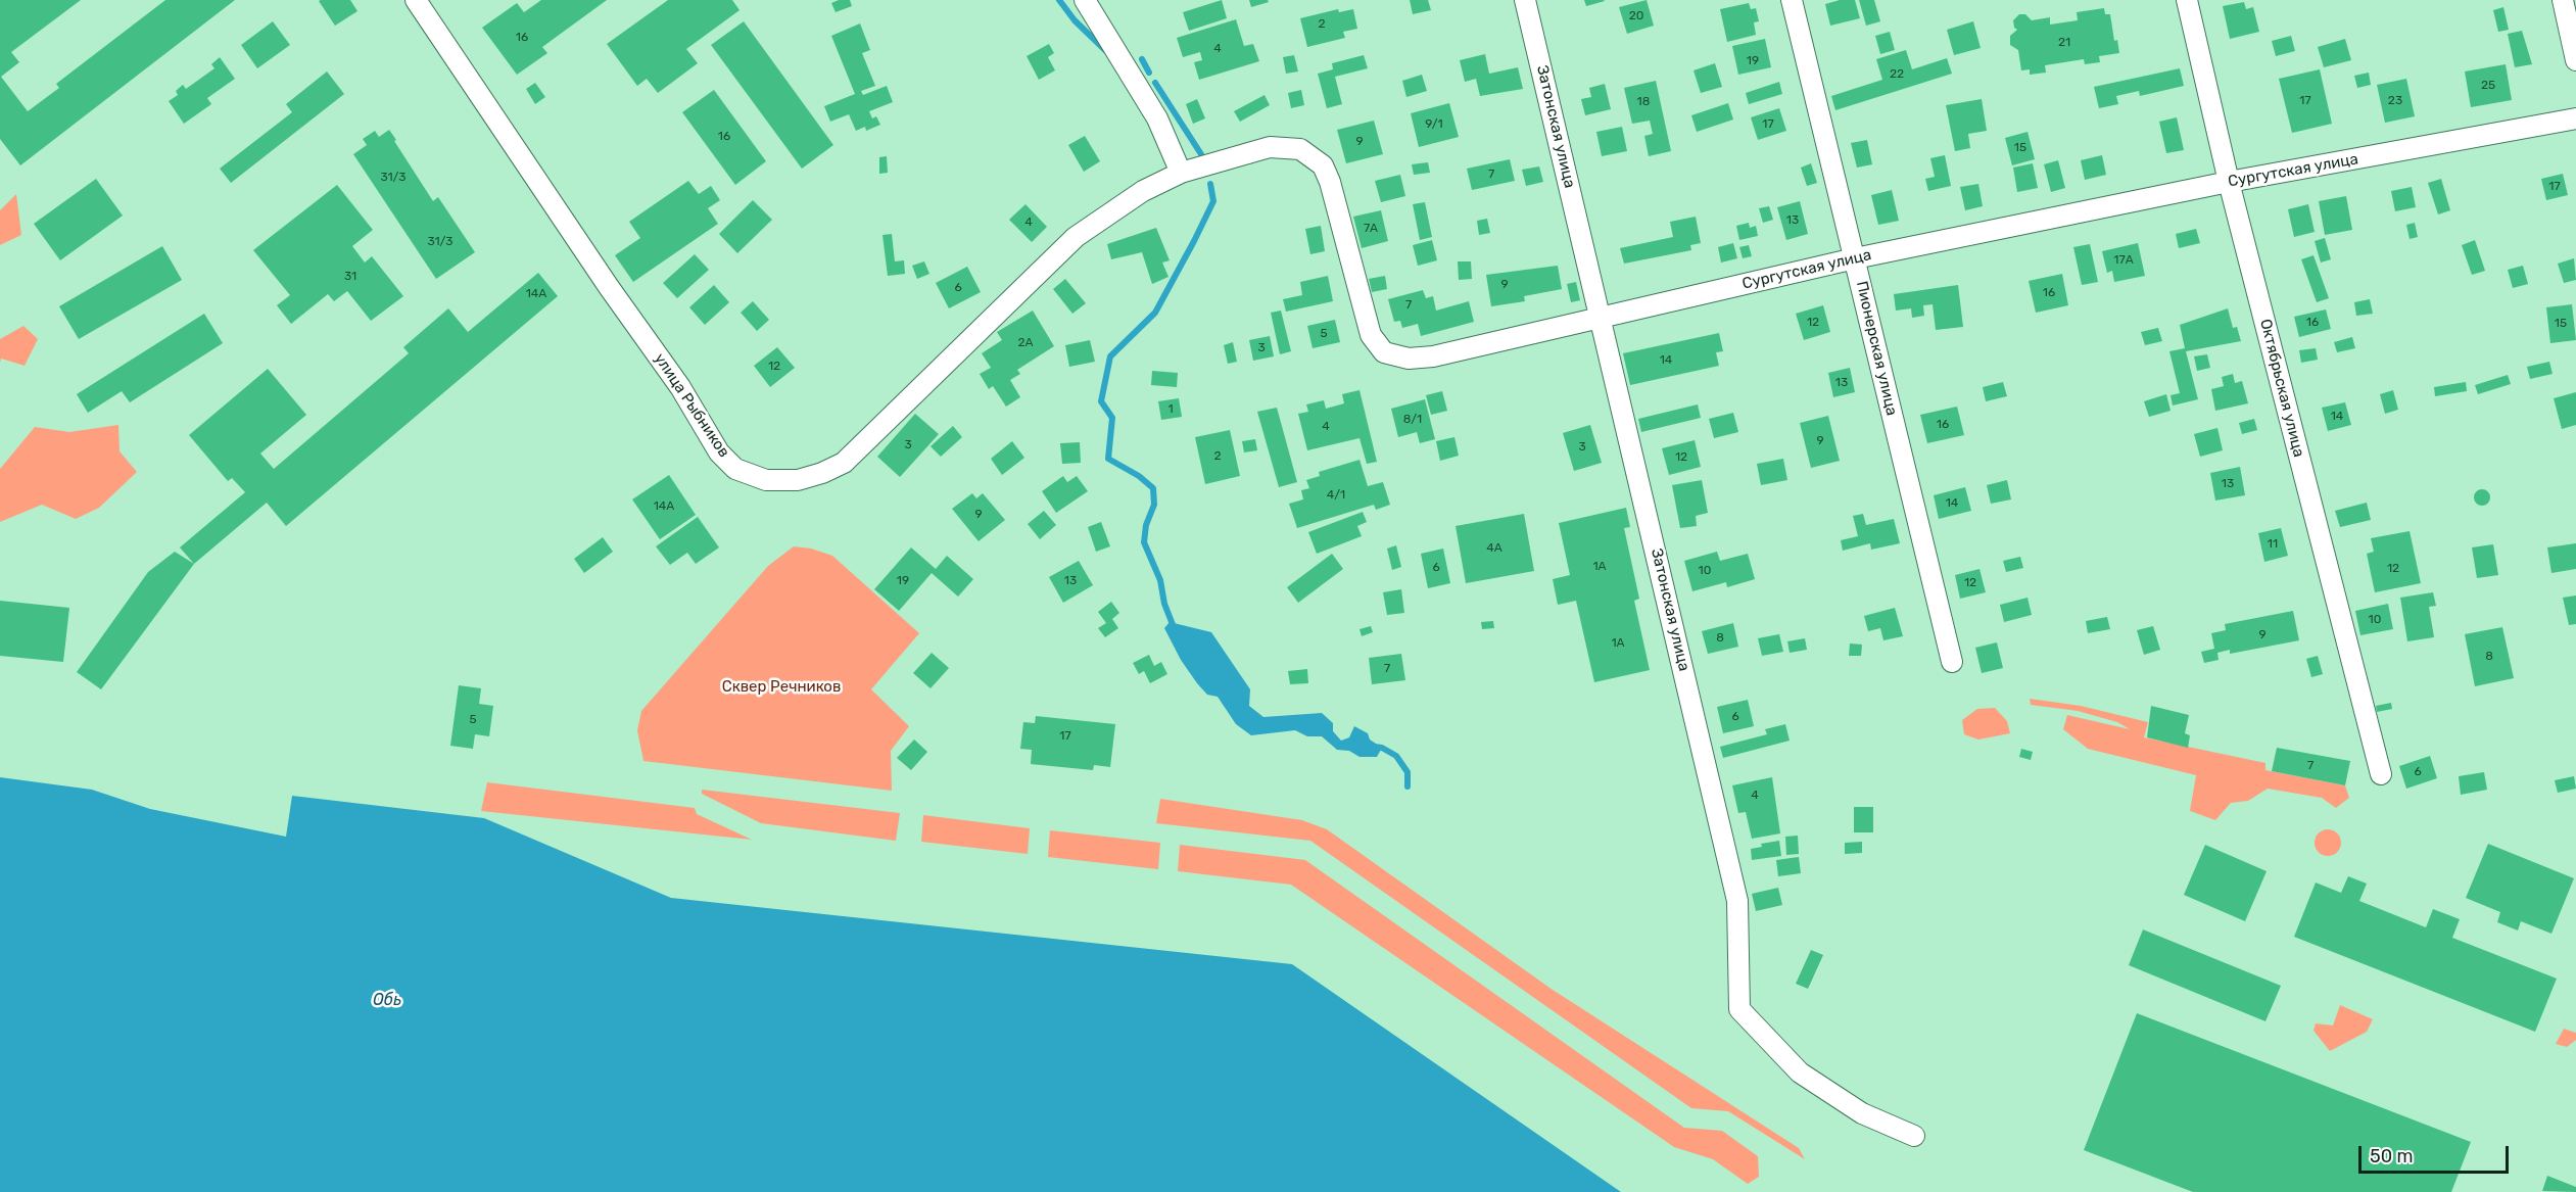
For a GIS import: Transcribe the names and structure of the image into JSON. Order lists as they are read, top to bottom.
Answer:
{
  "streets": {
    "street": [
      "Затонская улица",
      "Сургутская улица",
      "Пионерская улица",
      "Октябрьская улица",
      "улица Рыбников"
    ]
  },
  "crossings": [
    ["Затонская улица", "Сургутская улица"],
    ["Сургутская улица", "Пионерская улица"],
    ["Сургутская улица", "Октябрьская улица"],
    ["Сургутская улица", "улица Рыбников"]
  ],
  "water": ["Обь"],
  "parks": ["Сквер Речников"],
  "house_numbers": [
    "20",
    "2",
    "16",
    "21",
    "4",
    "19",
    "22",
    "25",
    "17",
    "23",
    "18",
    "9/1",
    "17",
    "16",
    "9",
    "15",
    "7",
    "31/3",
    "17",
    "13",
    "4",
    "7А",
    "31/3",
    "17А",
    "31",
    "9",
    "6",
    "16",
    "14А",
    "7",
    "12",
    "16",
    "15",
    "5",
    "2А",
    "3",
    "14",
    "12",
    "13",
    "1",
    "14",
    "8/1",
    "16",
    "4",
    "9",
    "3",
    "3",
    "2",
    "12",
    "13",
    "4/1",
    "14",
    "14А",
    "9",
    "11",
    "4А",
    "1А",
    "6",
    "12",
    "10",
    "19",
    "13",
    "12",
    "10",
    "9",
    "8",
    "1А",
    "8",
    "7",
    "6",
    "5",
    "17",
    "7",
    "6",
    "4"
  ],
  "scale_bar": "50 m"
}
